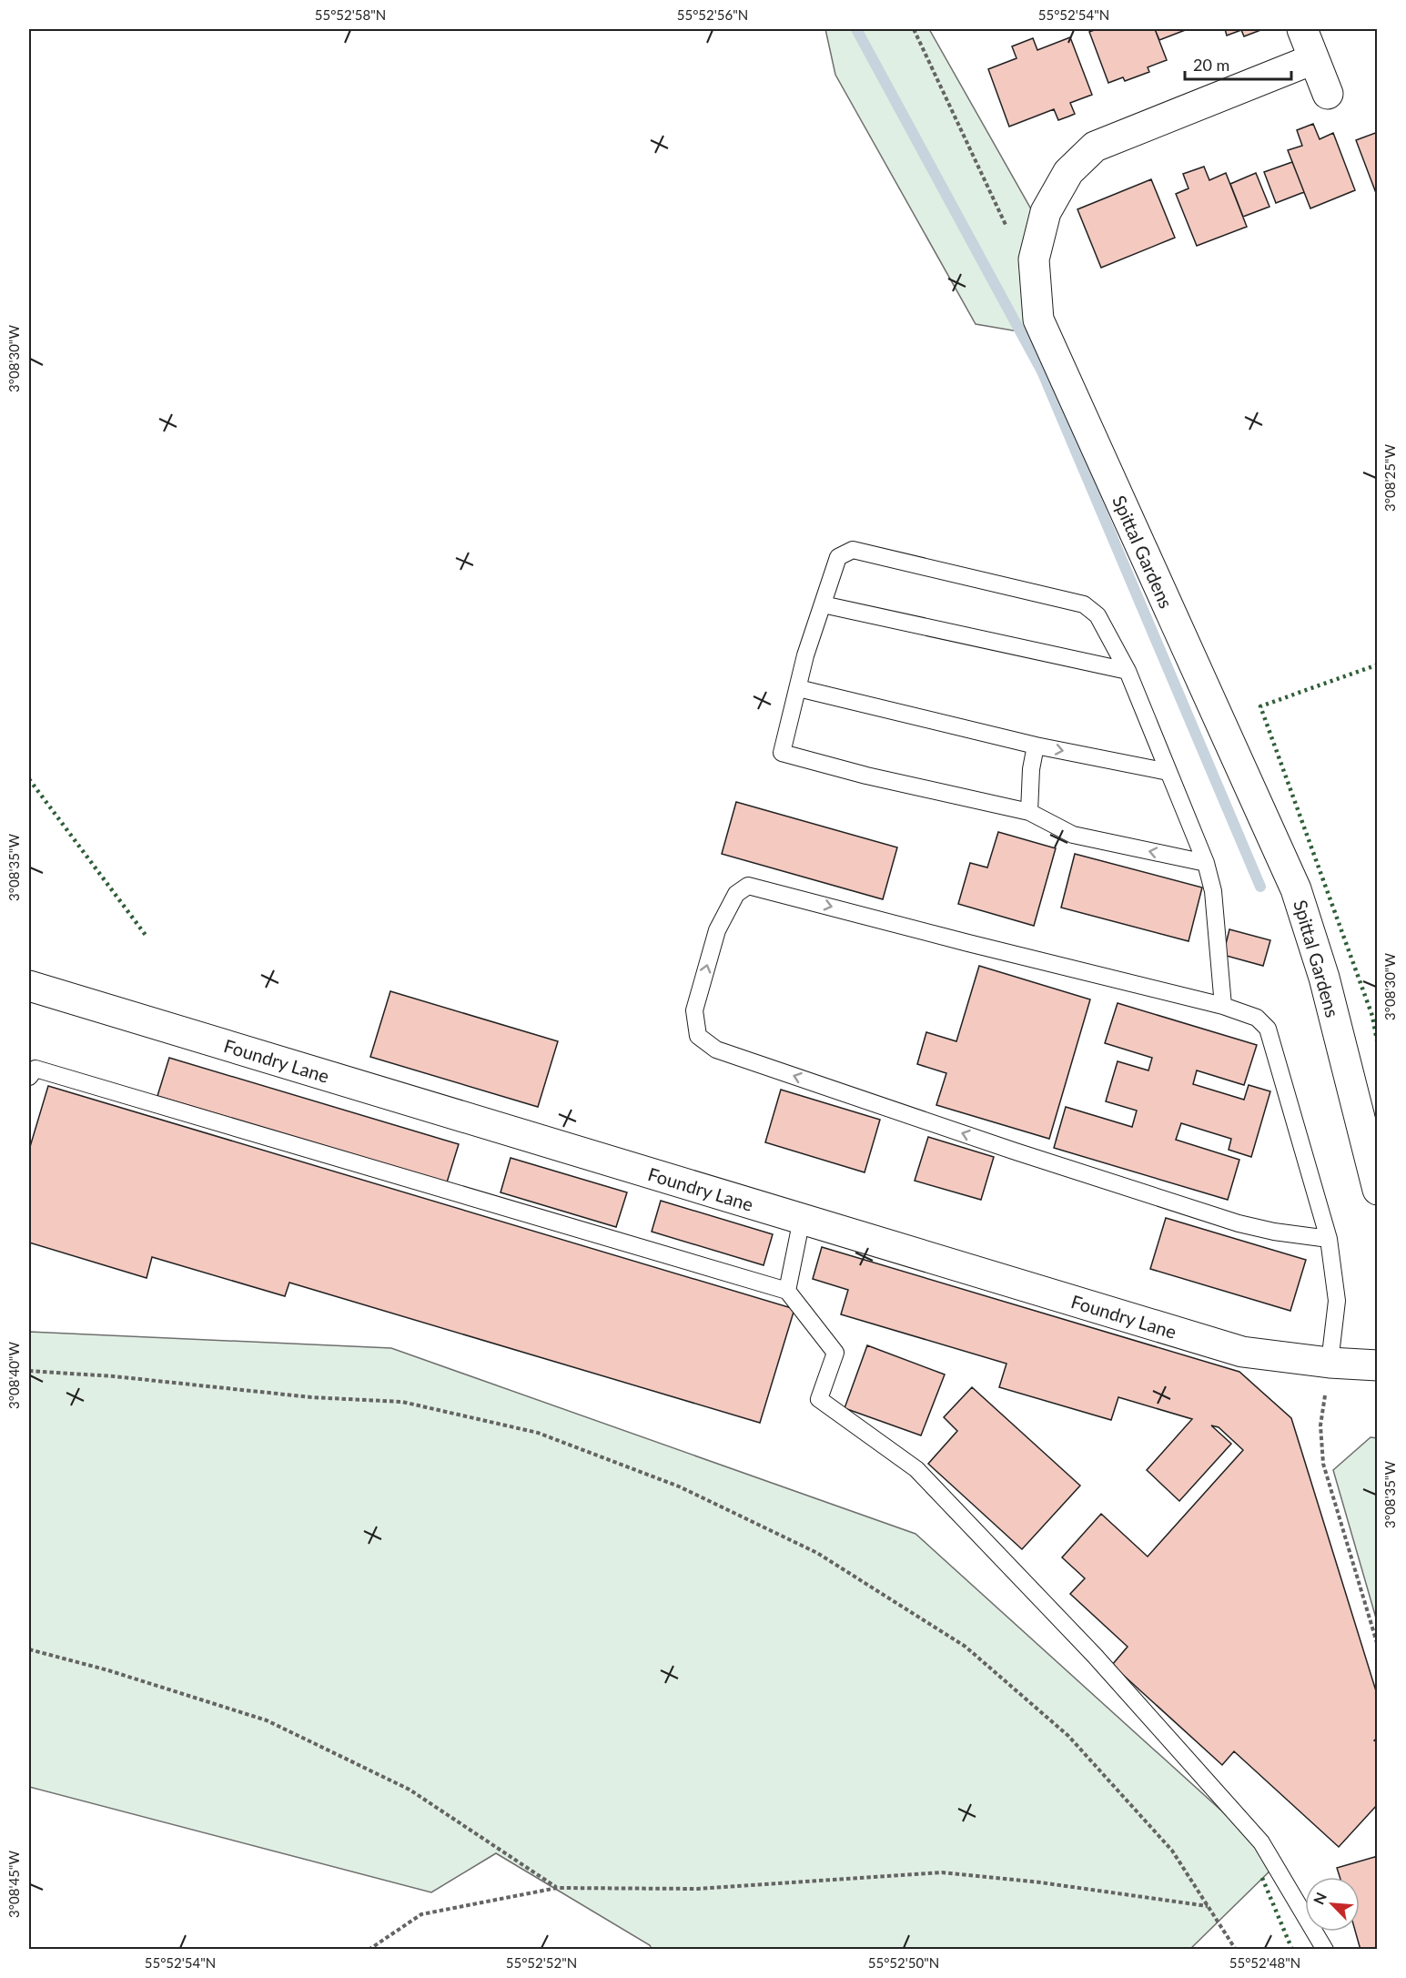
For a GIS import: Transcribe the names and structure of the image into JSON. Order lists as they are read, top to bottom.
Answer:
{
  "streets": {
    "street": ["Spittal Gardens", "Foundry Lane"]
  },
  "scale_bar": "20 m",
  "north": "top left",
  "coordinates": [
    "55°52'58\"N",
    "55°52'56\"N",
    "55°52'54\"N",
    "3°08'30\"W",
    "3°08'25\"W",
    "3°08'35\"W",
    "3°08'40\"W",
    "3°08'45\"W",
    "55°52'52\"N",
    "55°52'50\"N",
    "55°52'48\"N"
  ]
}
